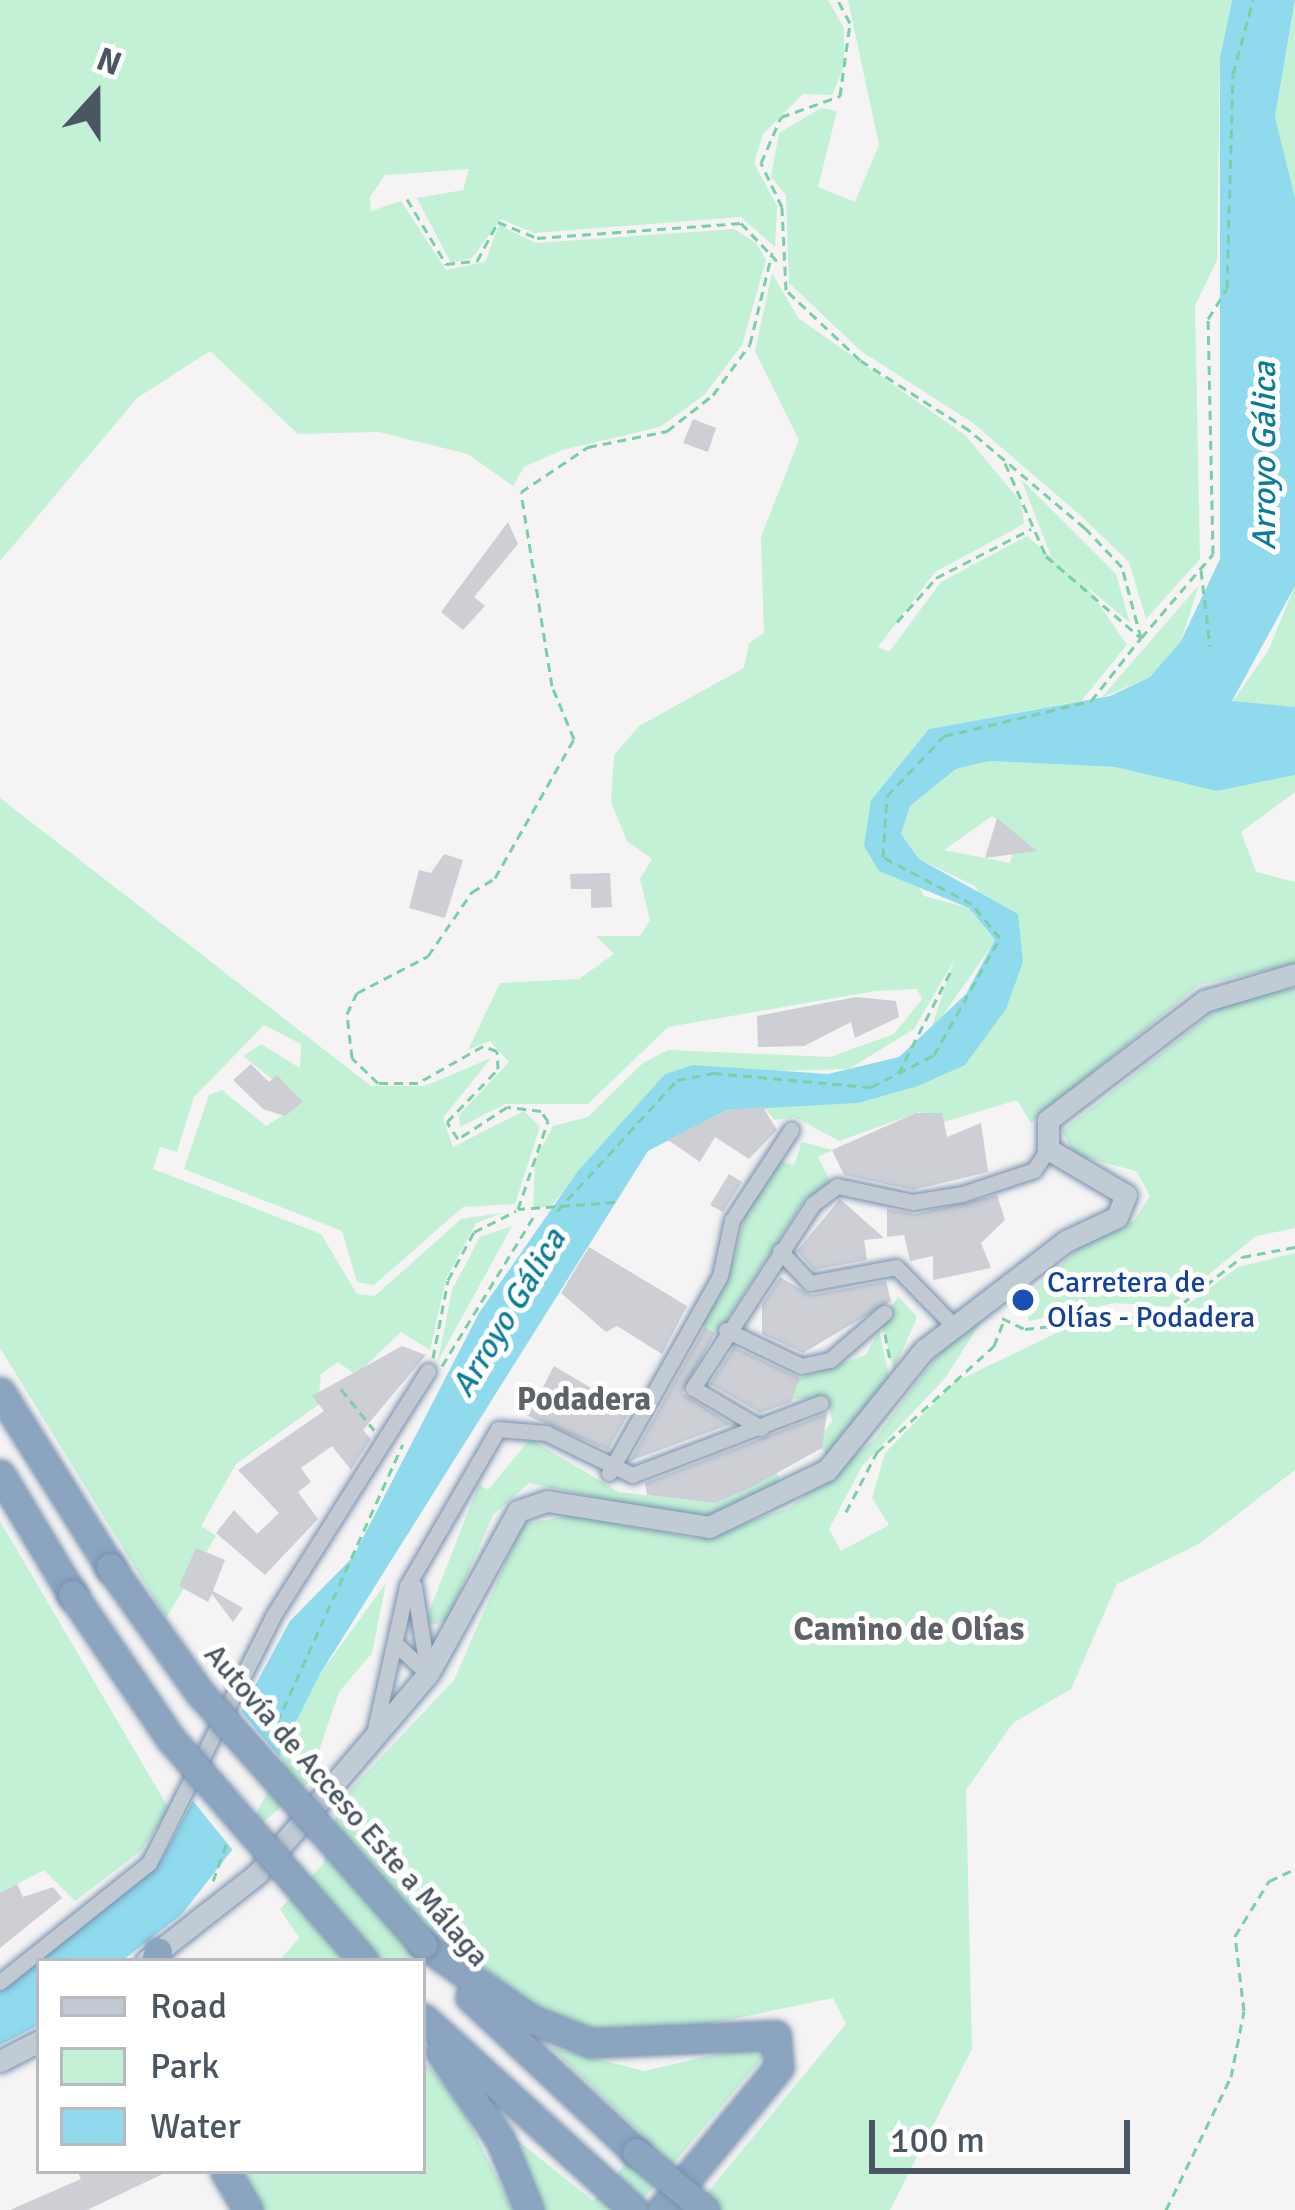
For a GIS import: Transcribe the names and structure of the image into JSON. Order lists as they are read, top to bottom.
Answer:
{
  "streets": {
    "highway": ["Autovía de Acceso Este a Málaga"]
  },
  "districts": ["Podadera", "Camino de Olías"],
  "water": ["Arroyo Gálica"],
  "places": ["Carretera de Olías - Podadera"],
  "legend": ["Road", "Park", "Water"],
  "scale_bar": "100 m",
  "north": "top"
}
